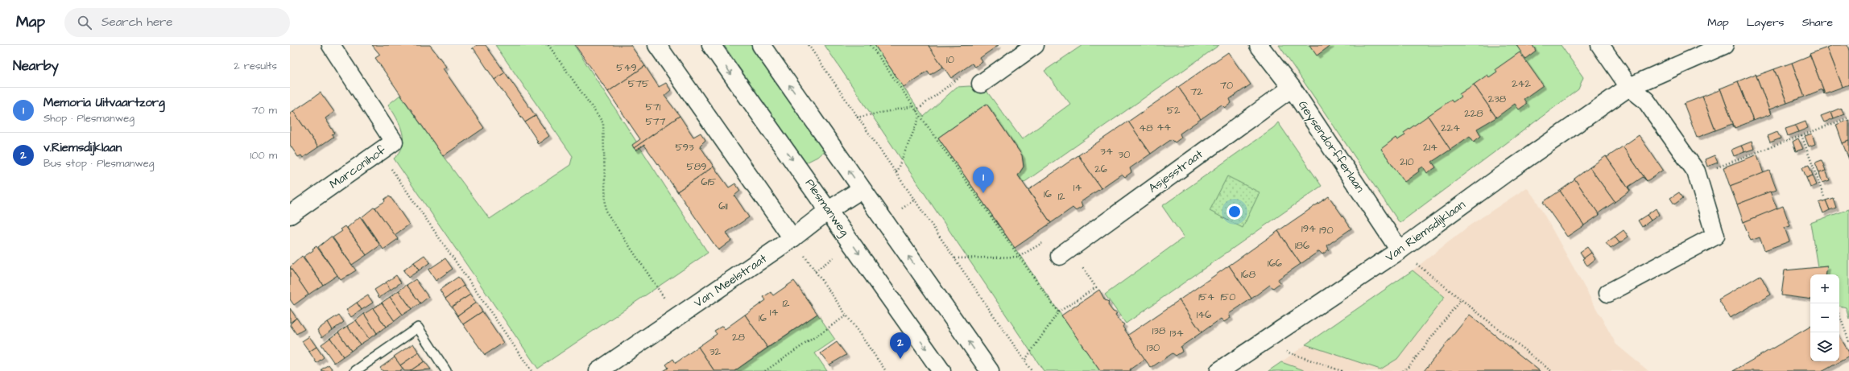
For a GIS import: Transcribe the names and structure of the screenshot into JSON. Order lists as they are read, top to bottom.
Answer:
{
  "streets": {
    "street": [
      "Geysendorfferlaan",
      "Marconihof",
      "Asjesstraat",
      "Plesmanweg",
      "Van Riemsdijklaan",
      "Van Meelstraat"
    ]
  },
  "crossings": [
    ["Geysendorfferlaan", "Asjesstraat"],
    ["Geysendorfferlaan", "Van Riemsdijklaan"],
    ["Plesmanweg", "Van Meelstraat"]
  ],
  "house_numbers": [
    "10",
    "549",
    "575",
    "242",
    "70",
    "72",
    "238",
    "571",
    "52",
    "228",
    "577",
    "44",
    "48",
    "224",
    "593",
    "214",
    "34",
    "30",
    "210",
    "589",
    "26",
    "615",
    "14",
    "16",
    "12",
    "611",
    "194",
    "190",
    "186",
    "166",
    "168",
    "154",
    "150",
    "12",
    "14",
    "146",
    "16",
    "138",
    "134",
    "28",
    "130",
    "32"
  ],
  "page": {
    "header": "Map",
    "search": "Search here",
    "nav": ["Map", "Layers", "Share"],
    "heading": ["Nearby", "2 results"],
    "list": [
      {
        "mark": "1",
        "name": "Memoria Uitvaartzorg",
        "note": "Shop · Plesmanweg",
        "value": "70 m"
      },
      {
        "mark": "2",
        "name": "v.Riemsdijklaan",
        "note": "Bus stop · Plesmanweg",
        "value": "100 m"
      }
    ],
    "pins": ["1", "2"],
    "map_buttons": ["+", "−"]
  }
}
